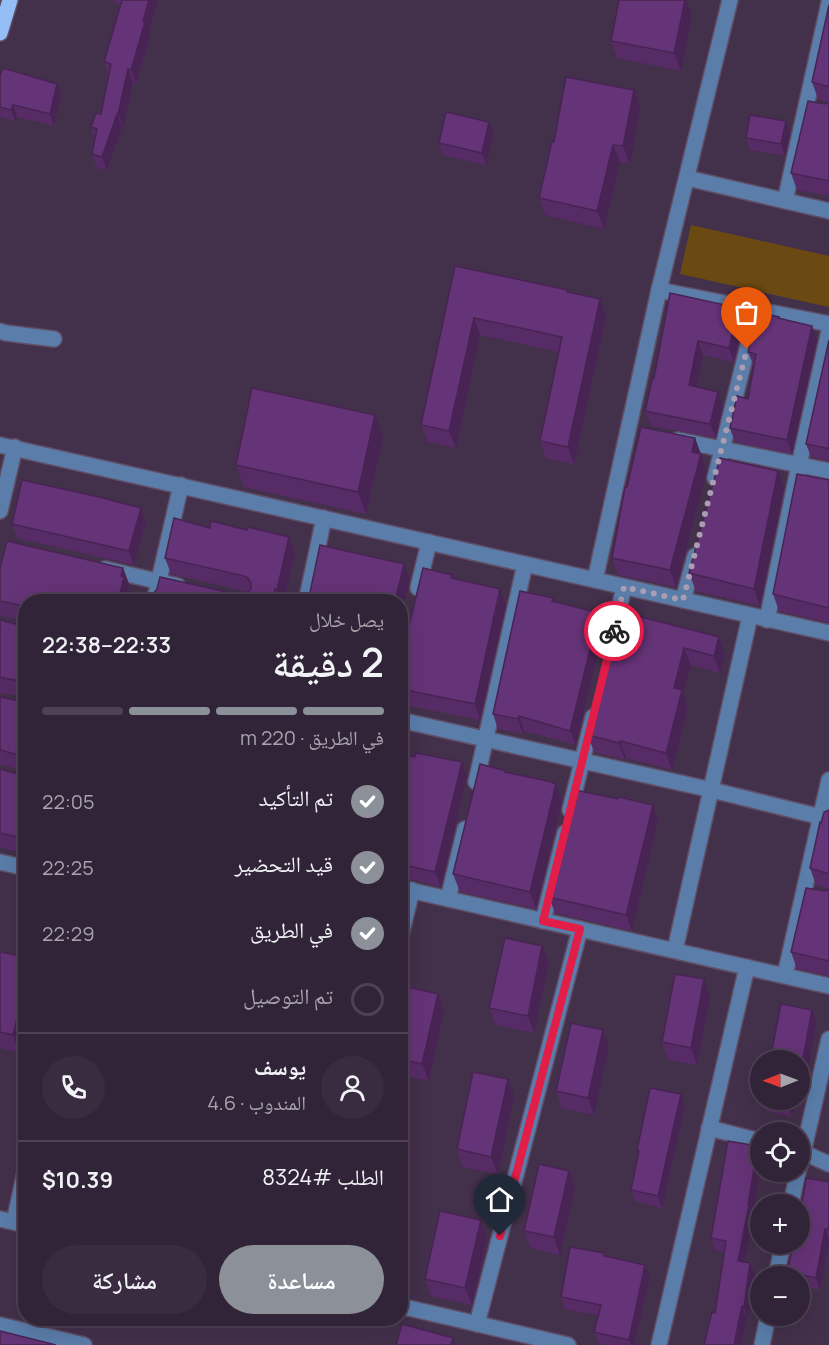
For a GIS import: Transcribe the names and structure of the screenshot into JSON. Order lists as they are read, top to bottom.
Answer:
{
  "north": "left",
  "page": {
    "heading": ["2 دقيقة", "يصل خلال", "22:33–22:38"],
    "panel": [
      "يوسف",
      "المندوب · 4.6",
      "الطلب #8324",
      "$10.39"
    ],
    "bar": "في الطريق · 220 m",
    "list": [
      ["تم التأكيد", "22:05"],
      ["قيد التحضير", "22:25"],
      ["في الطريق", "22:29"],
      "تم التوصيل"
    ],
    "map_buttons": ["+", "−"],
    "buttons": ["مساعدة", "مشاركة"]
  }
}
